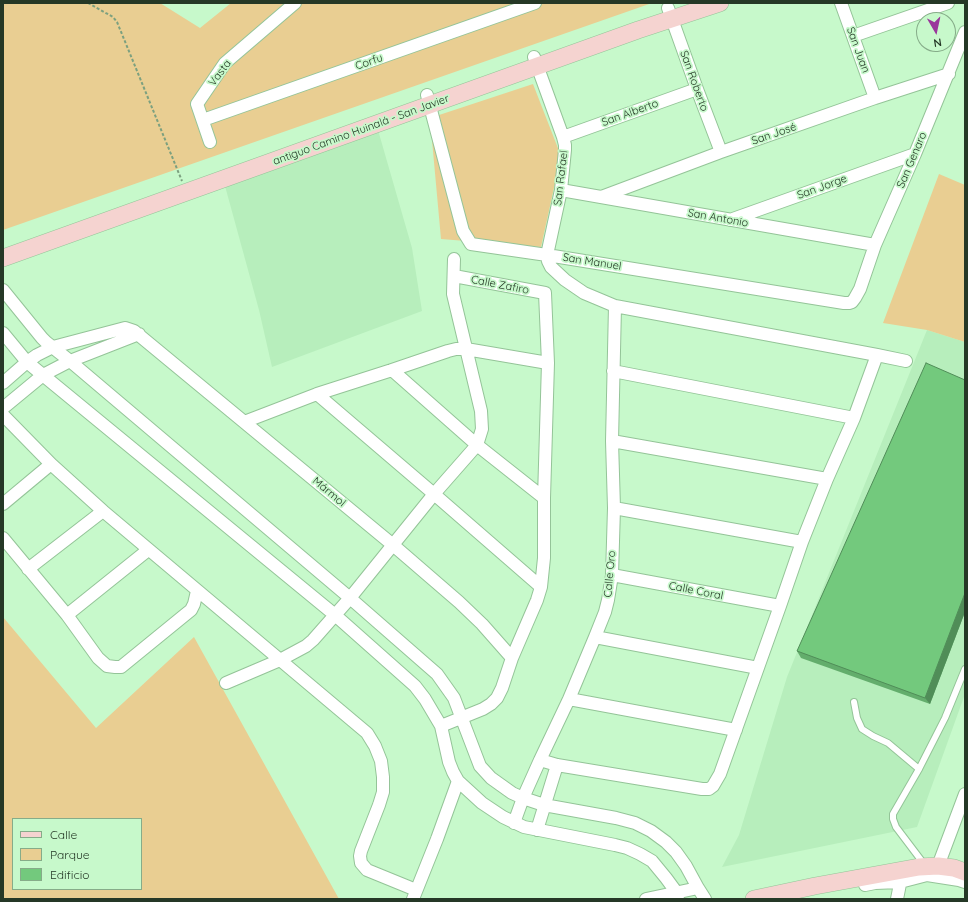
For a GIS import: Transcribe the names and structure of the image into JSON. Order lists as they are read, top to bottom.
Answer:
{
  "streets": {
    "main road": ["antiguo Camino Huinalá - San Javier"],
    "street": [
      "San Juan",
      "Corfu",
      "Vasta",
      "San Roberto",
      "San Alberto",
      "San José",
      "San Genaro",
      "San Rafael",
      "San Jorge",
      "San Antonio",
      "San Manuel",
      "Calle Zafiro",
      "Mármol",
      "Calle Oro",
      "Calle Coral"
    ]
  },
  "crossings": [
    ["San Juan", "San José"],
    ["Corfu", "Vasta"],
    ["San Roberto", "San Alberto"],
    ["San Roberto", "San José"],
    ["San Alberto", "San Rafael"],
    ["antiguo Camino Huinalá - San Javier", "San Manuel"],
    ["San José", "San Genaro"],
    ["San José", "San Antonio"],
    ["San Genaro", "San Jorge"],
    ["San Genaro", "San Antonio"],
    ["San Genaro", "San Manuel"],
    ["San Rafael", "San Antonio"],
    ["San Rafael", "San Manuel"],
    ["San Jorge", "San Antonio"],
    ["Calle Oro", "Calle Coral"]
  ],
  "legend": ["Calle", "Parque", "Edificio"],
  "north": "bottom"
}
